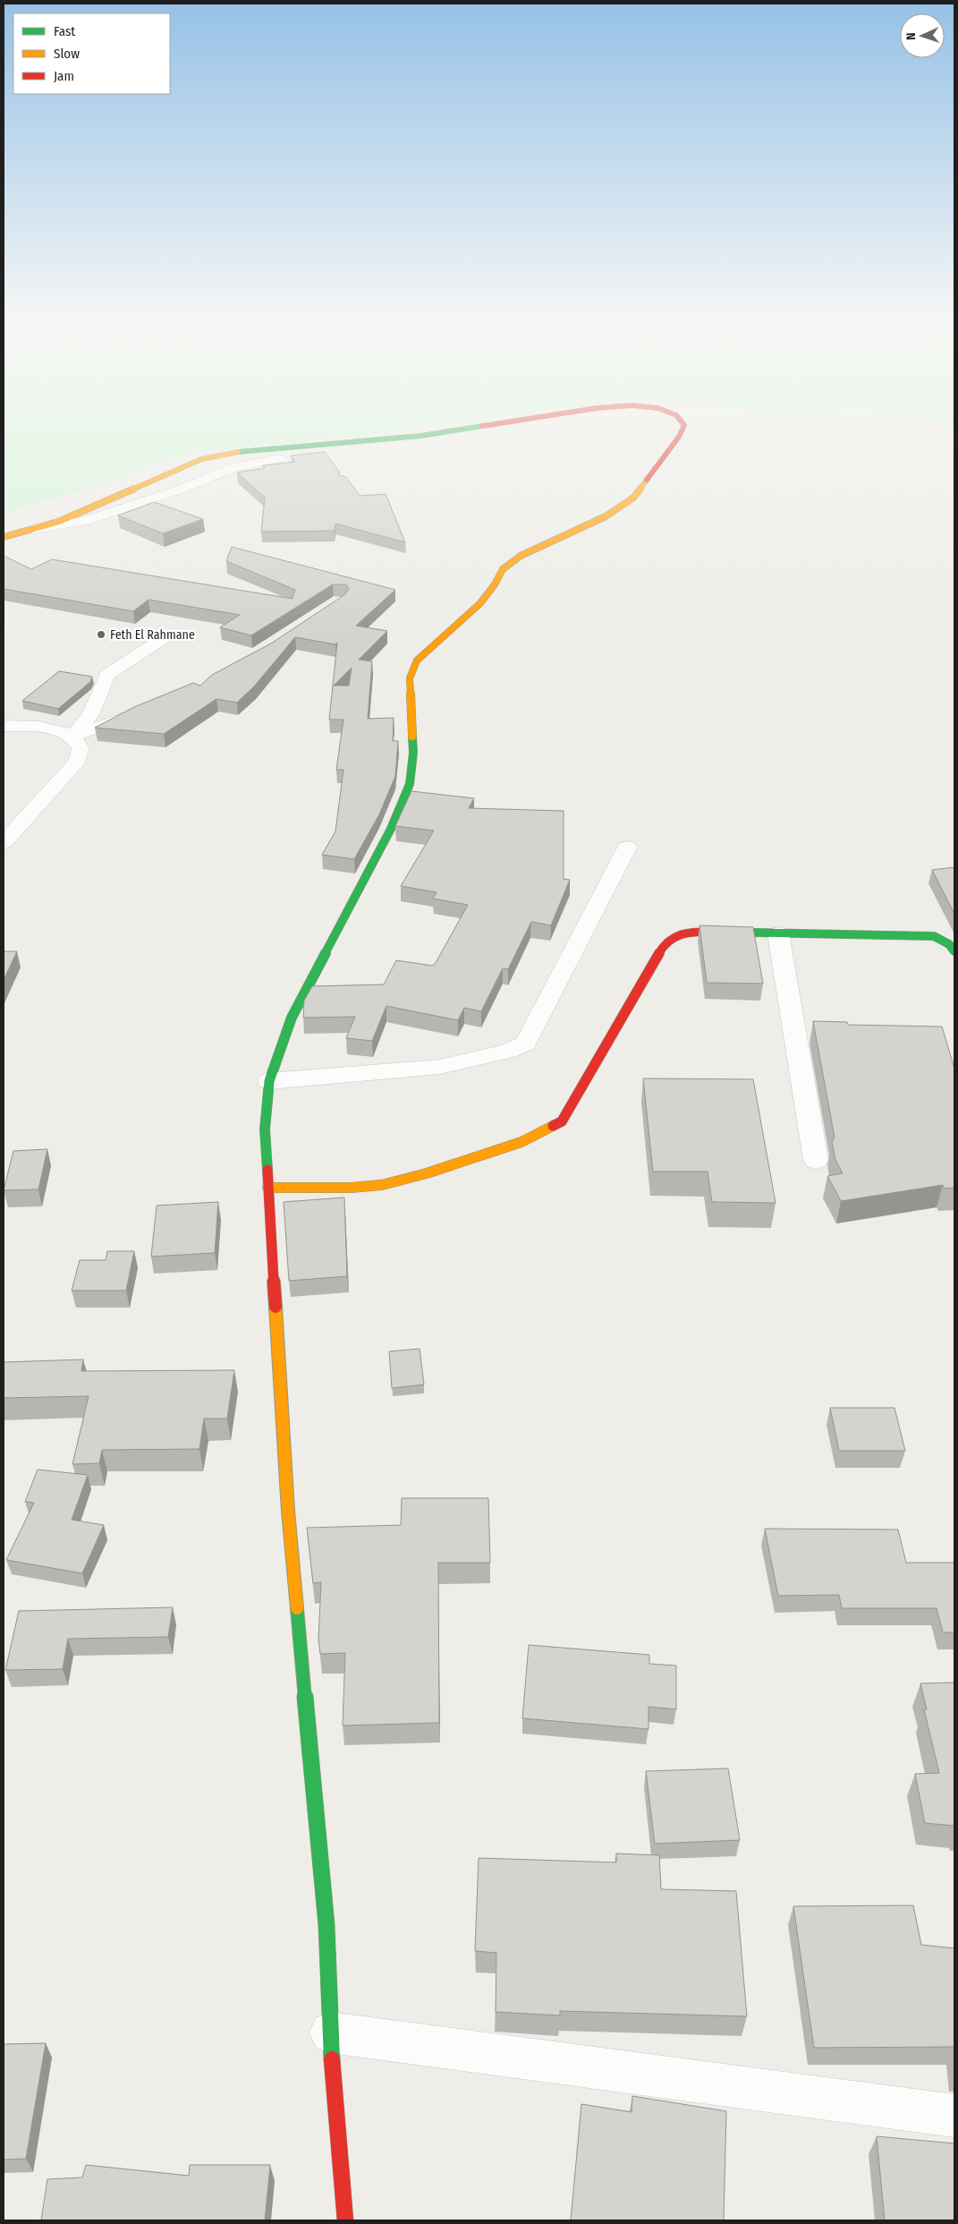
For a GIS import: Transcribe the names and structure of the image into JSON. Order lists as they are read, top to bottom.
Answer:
{
  "places": ["Feth El Rahmane"],
  "legend": ["Fast", "Slow", "Jam"],
  "north": "left"
}
